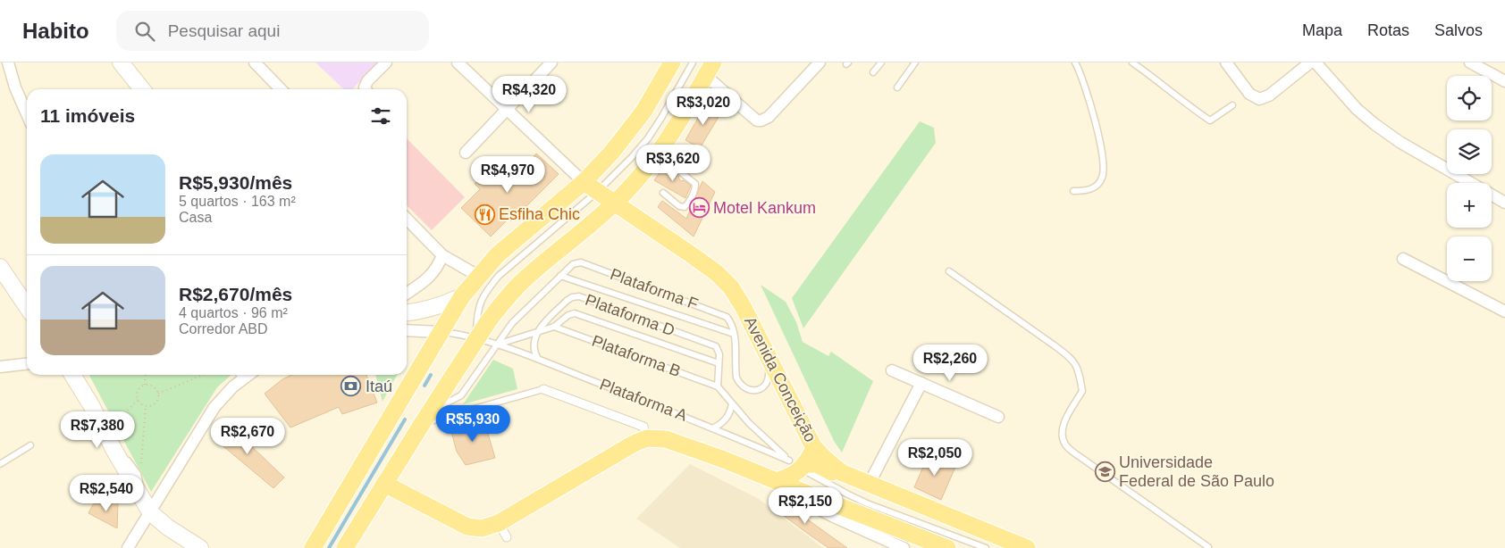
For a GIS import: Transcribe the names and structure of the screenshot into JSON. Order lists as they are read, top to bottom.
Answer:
{
  "streets": {
    "main road": ["Avenida Conceição"],
    "lane": [
      "Plataforma F",
      "Plataforma D",
      "Plataforma B",
      "Plataforma A"
    ]
  },
  "places": {
    "hotel": ["Motel Kankum"],
    "restaurant": ["Esfiha Chic"],
    "bank": ["Itaú"],
    "school or university": ["Universidade Federal de São Paulo"]
  },
  "page": {
    "header": "Habito",
    "search": "Pesquisar aqui",
    "nav": ["Mapa", "Rotas", "Salvos"],
    "map_buttons": ["+", "−"],
    "price": [
      "R$4,320",
      "R$3,020",
      "R$3,620",
      "R$4,970",
      "R$2,260",
      "R$5,930",
      "R$7,380",
      "R$2,670",
      "R$2,050",
      "R$2,540",
      "R$2,150"
    ],
    "heading": "11 imóveis",
    "list": [
      {
        "name": "R$5,930/mês",
        "note": "5 quartos · 163 m² · Casa"
      },
      {
        "name": "R$2,670/mês",
        "note": "4 quartos · 96 m² · Corredor ABD"
      }
    ]
  }
}
